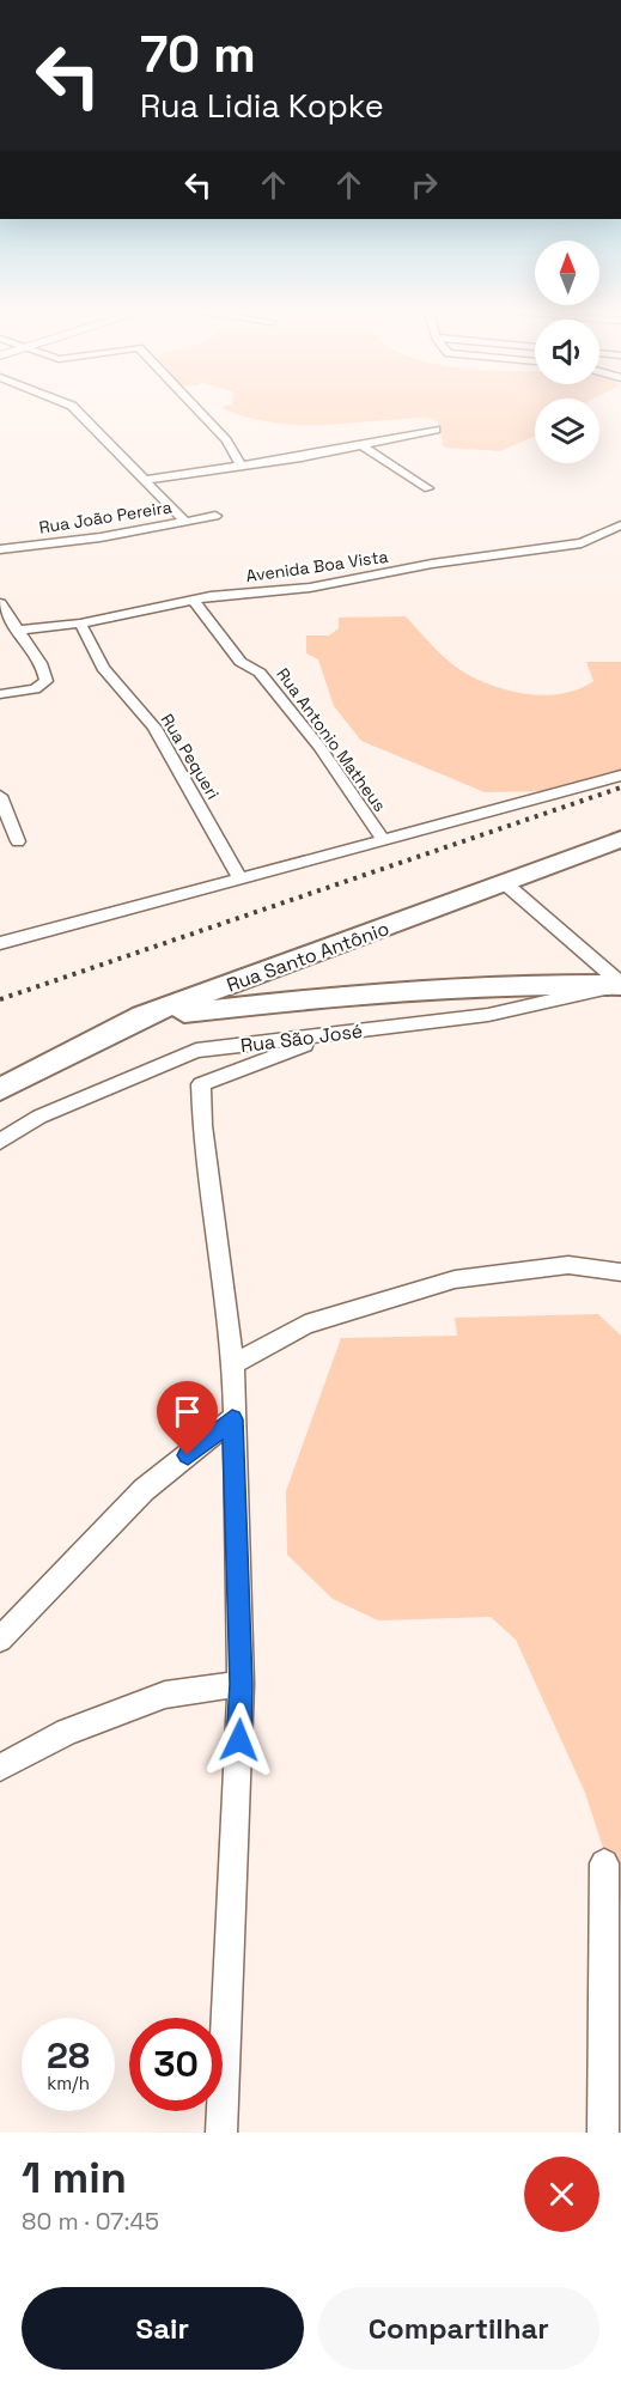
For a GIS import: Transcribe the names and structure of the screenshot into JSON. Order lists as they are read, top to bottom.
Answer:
{
  "streets": {
    "main road": ["Rua Santo Antônio", "Rua São José"],
    "street": [
      "Rua João Pereira",
      "Avenida Boa Vista",
      "Rua Antonio Matheus",
      "Rua Pequeri"
    ]
  },
  "crossings": [
    ["Avenida Boa Vista", "Rua Antonio Matheus"],
    ["Avenida Boa Vista", "Rua Pequeri"],
    ["Rua Santo Antônio", "Rua São José"]
  ],
  "north": "top",
  "page": {
    "turn": ["70 m", "Rua Lidia Kopke"],
    "speed": "28 km/h",
    "limit": "30",
    "heading": ["1 min", "80 m · 07:45"],
    "buttons": ["Sair", "Compartilhar"]
  }
}
